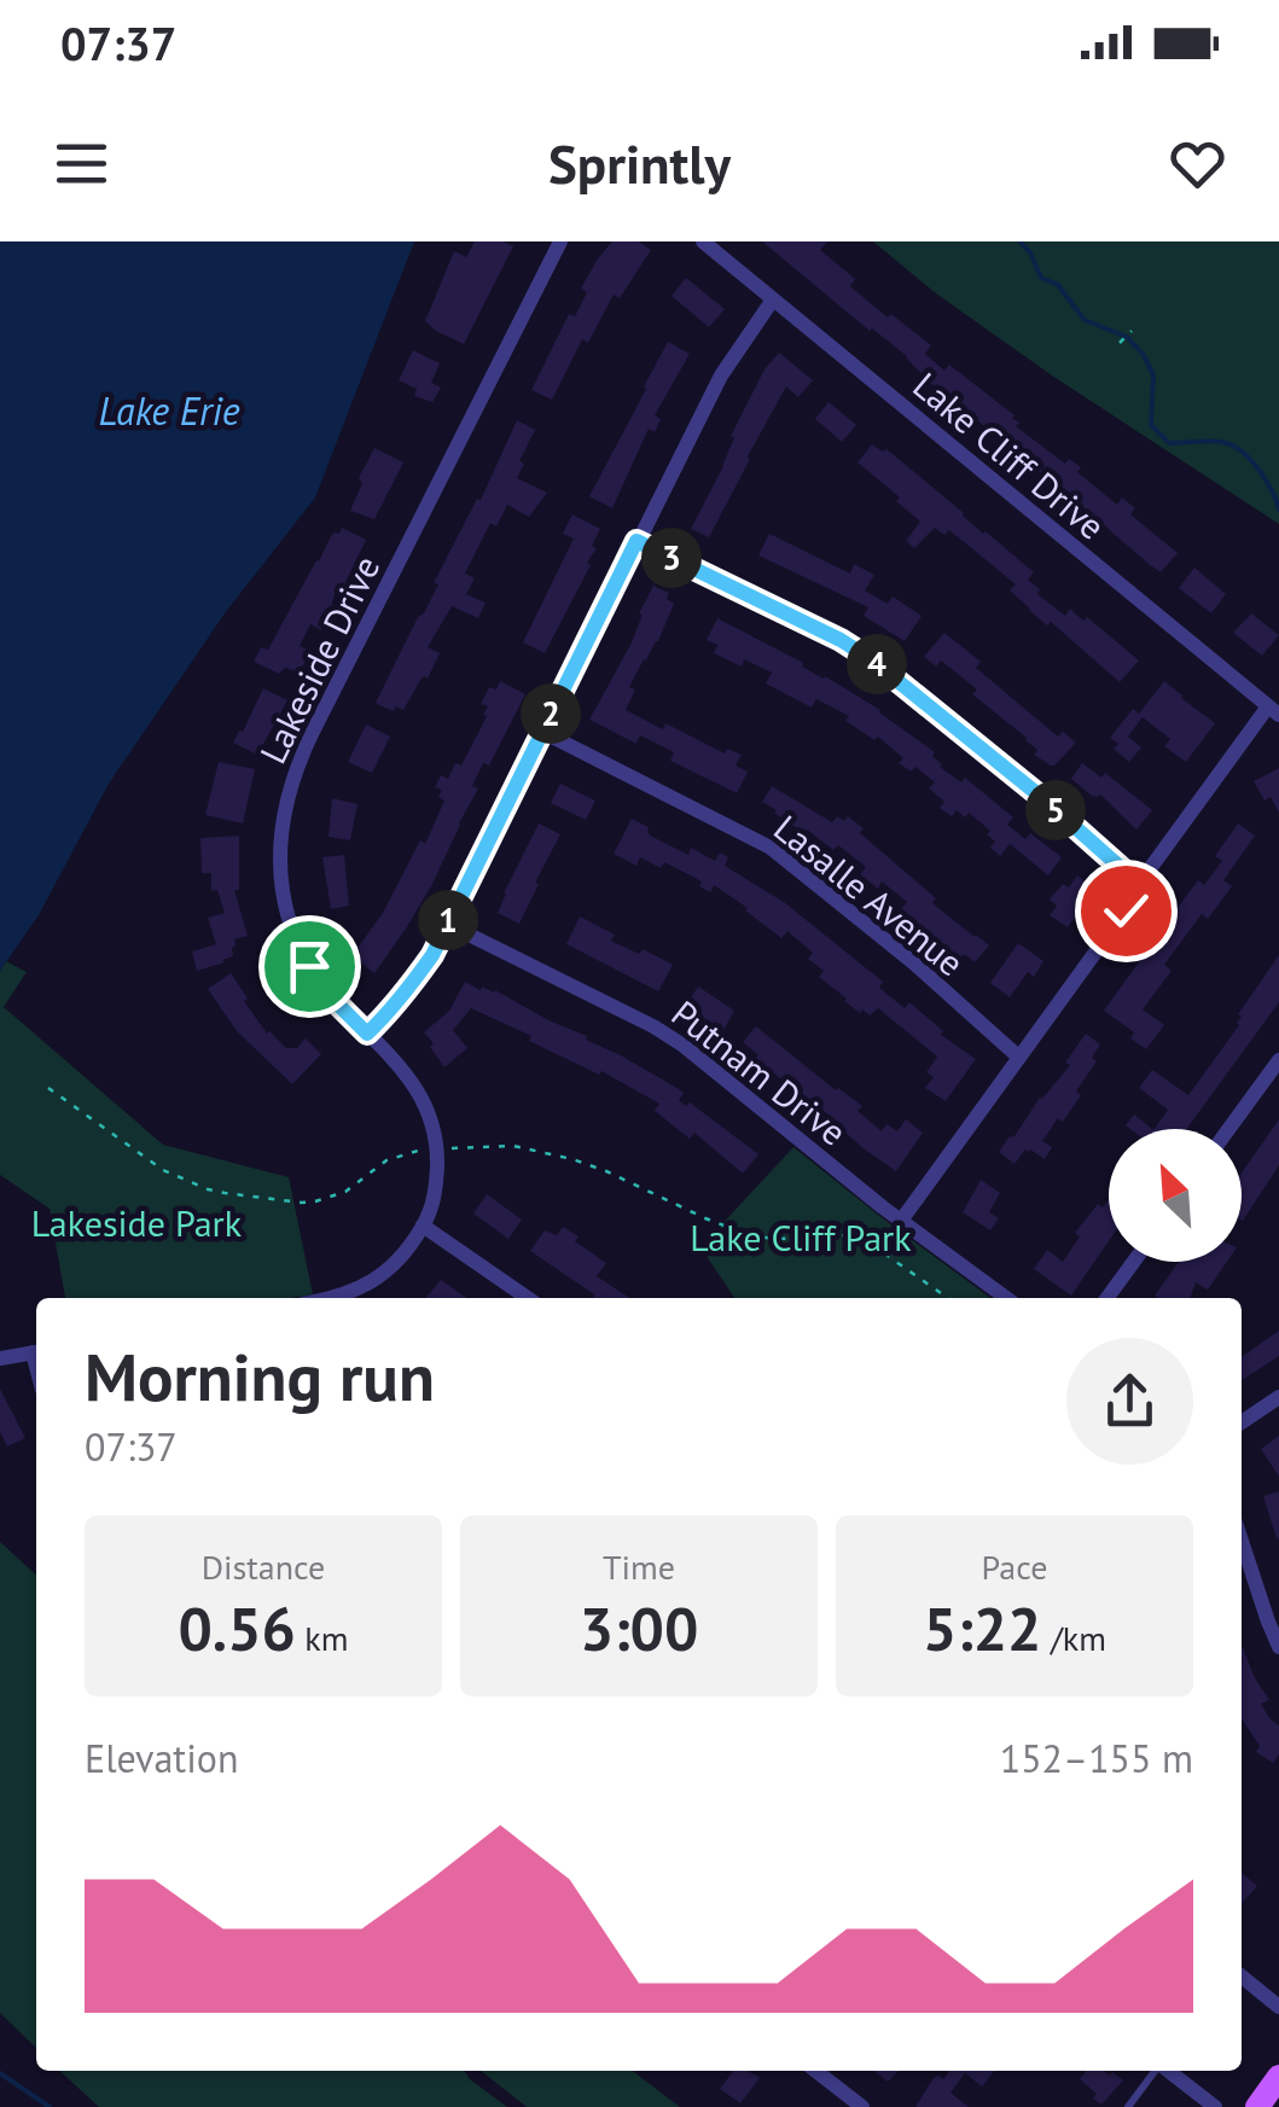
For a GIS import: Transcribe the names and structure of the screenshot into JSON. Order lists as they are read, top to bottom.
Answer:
{
  "streets": {
    "street": [
      "Lake Cliff Drive",
      "Lakeside Drive",
      "Lasalle Avenue",
      "Putnam Drive"
    ]
  },
  "water": ["Lake Erie"],
  "parks": ["Lakeside Park", "Lake Cliff Park"],
  "north": "top left",
  "page": {
    "status": "07:37",
    "header": "Sprintly",
    "pins": [
      "3",
      "4",
      "2",
      "5",
      "1"
    ],
    "heading": ["Morning run", "07:37"],
    "stats": [
      ["Distance", "0.56 km"],
      ["Time", "3:00"],
      ["Pace", "5:22 /km"]
    ],
    "chart": ["Elevation", "152–155 m"]
  }
}
